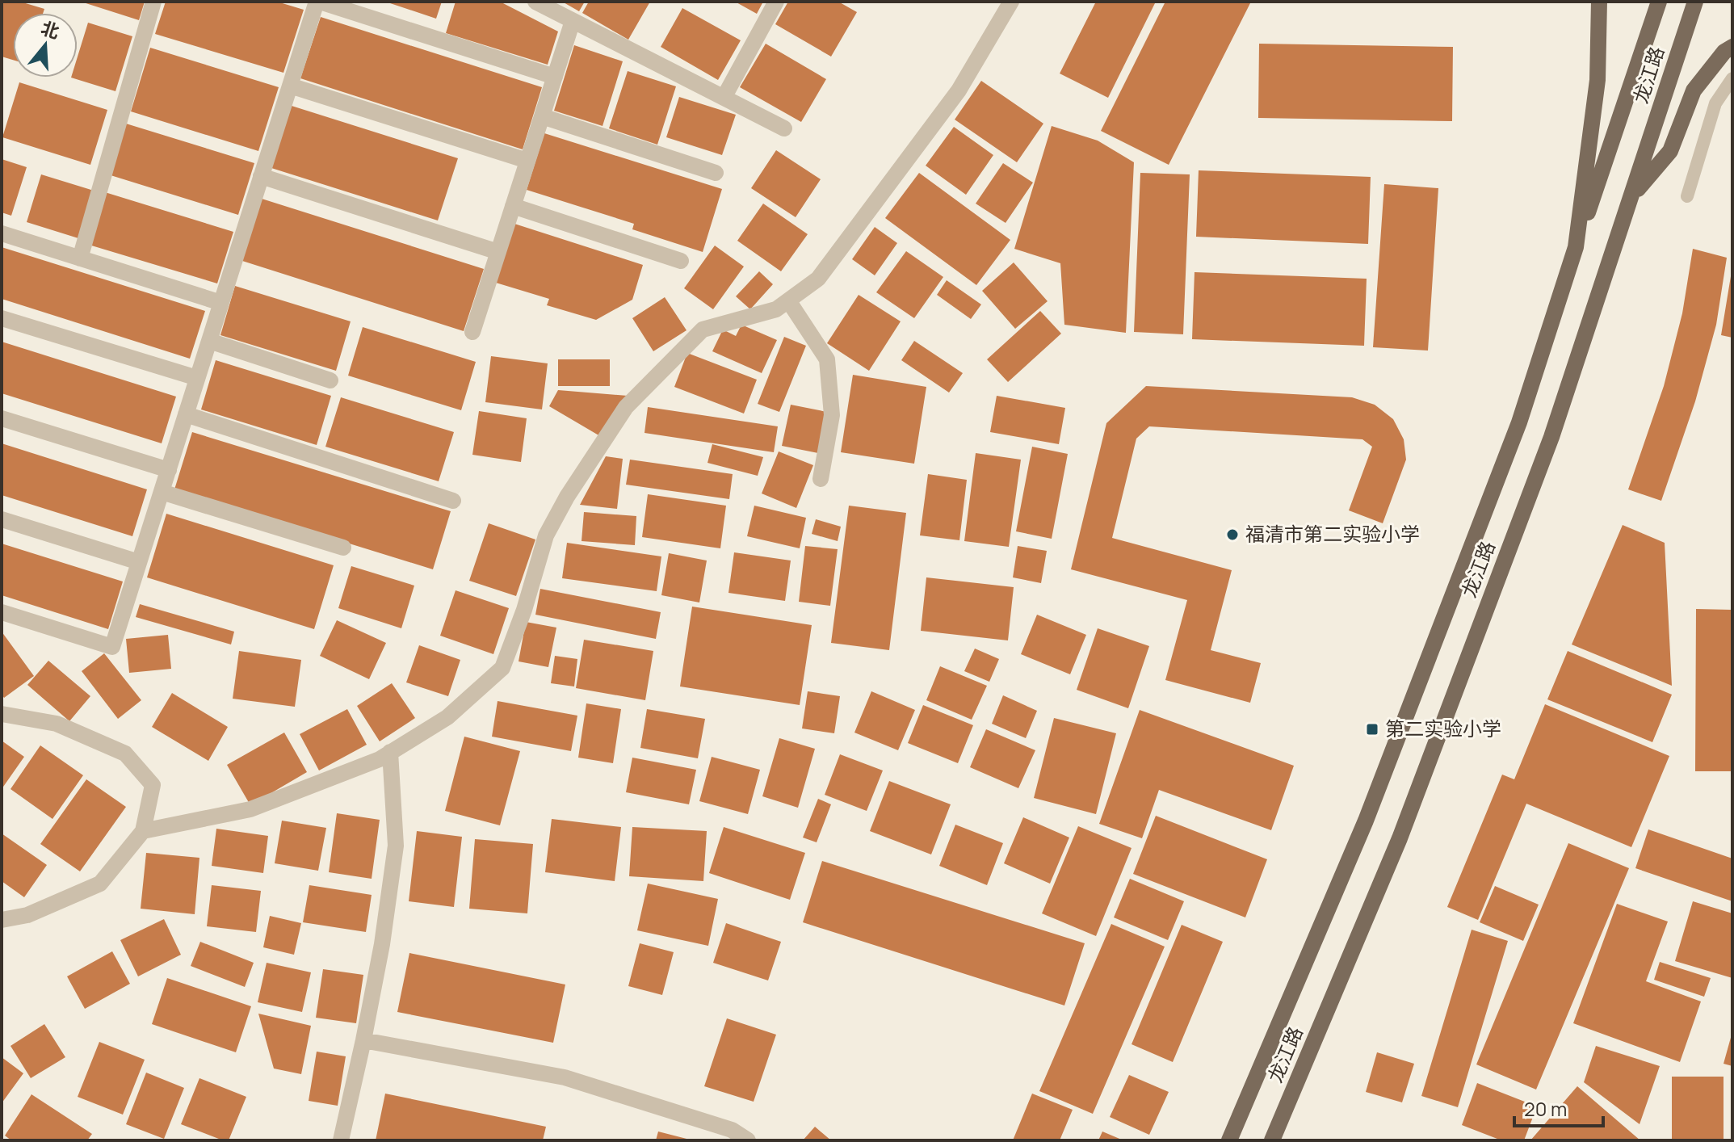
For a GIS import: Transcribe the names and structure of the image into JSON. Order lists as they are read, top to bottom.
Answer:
{
  "streets": {
    "main road": ["龙江路"]
  },
  "places": {
    "other": ["福清市第二实验小学"],
    "transit": ["第二实验小学"]
  },
  "scale_bar": "20 m",
  "north": "top"
}
